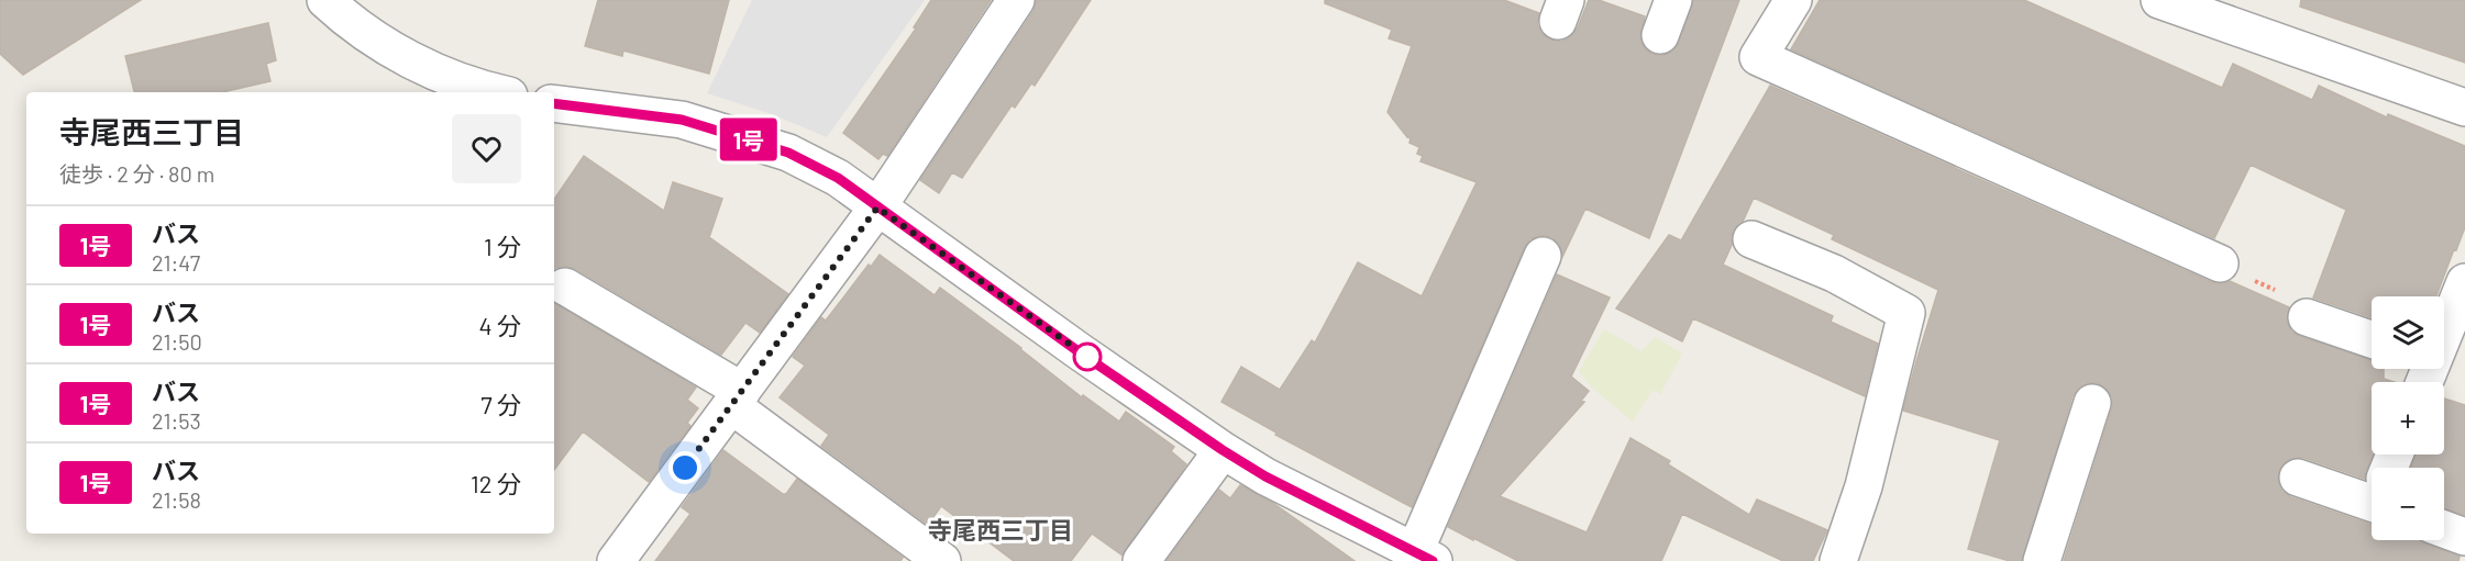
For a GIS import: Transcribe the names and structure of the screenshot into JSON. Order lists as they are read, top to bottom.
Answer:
{
  "districts": ["寺尾西三丁目"],
  "lines": ["bus line 1号"],
  "page": {
    "on_map": "1号",
    "heading": ["寺尾西三丁目", "徒歩 · 2 分 · 80 m"],
    "list": [
      {
        "mark": "1号",
        "name": "バス",
        "note": "21:47",
        "value": "1 分"
      },
      {
        "mark": "1号",
        "name": "バス",
        "note": "21:50",
        "value": "4 分"
      },
      {
        "mark": "1号",
        "name": "バス",
        "note": "21:53",
        "value": "7 分"
      },
      {
        "mark": "1号",
        "name": "バス",
        "note": "21:58",
        "value": "12 分"
      }
    ],
    "map_buttons": ["+", "−"]
  }
}
